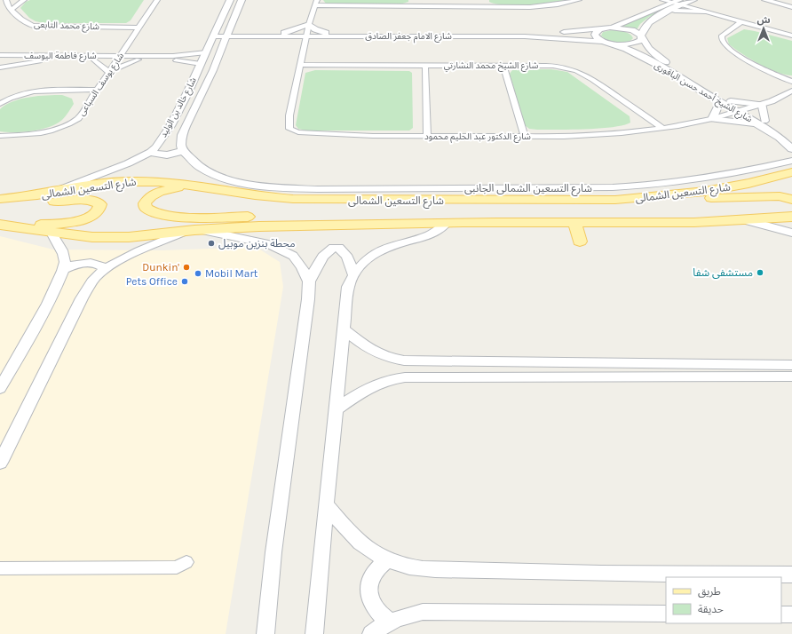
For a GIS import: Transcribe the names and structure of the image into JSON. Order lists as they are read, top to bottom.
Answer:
{
  "streets": {
    "main road": ["شارع التسعين الشمالى"],
    "street": [
      "شارع محمد التابعى",
      "شارع الامام جعفر الصادق",
      "شارع فاطمة اليوسف",
      "شارع الشيخ محمد النشارتي",
      "شارع يوسف السباعى",
      "شارع الشيخ أحمد حسن الباقورى",
      "شارع خالد بن الوليد",
      "شارع الدكتور عبد الحليم محمود",
      "شارع التسعين الشمالى الجانبى"
    ]
  },
  "crossings": [
    ["شارع محمد التابعى", "شارع يوسف السباعى"],
    ["شارع الامام جعفر الصادق", "شارع الشيخ أحمد حسن الباقورى"],
    ["شارع الامام جعفر الصادق", "شارع خالد بن الوليد"],
    ["شارع الامام جعفر الصادق", "شارع الدكتور عبد الحليم محمود"],
    ["شارع فاطمة اليوسف", "شارع يوسف السباعى"],
    ["شارع فاطمة اليوسف", "شارع خالد بن الوليد"],
    ["شارع الشيخ محمد النشارتي", "شارع الدكتور عبد الحليم محمود"],
    ["شارع الشيخ أحمد حسن الباقورى", "شارع الدكتور عبد الحليم محمود"],
    ["شارع خالد بن الوليد", "شارع التسعين الشمالى"],
    ["شارع التسعين الشمالى", "شارع التسعين الشمالى الجانبى"]
  ],
  "places": [
    "محطة بنزين موبيل",
    "Dunkin'",
    "مستشفى شفا",
    "Mobil Mart",
    "Pets Office"
  ],
  "legend": ["طريق", "حديقة"],
  "north": "top"
}
